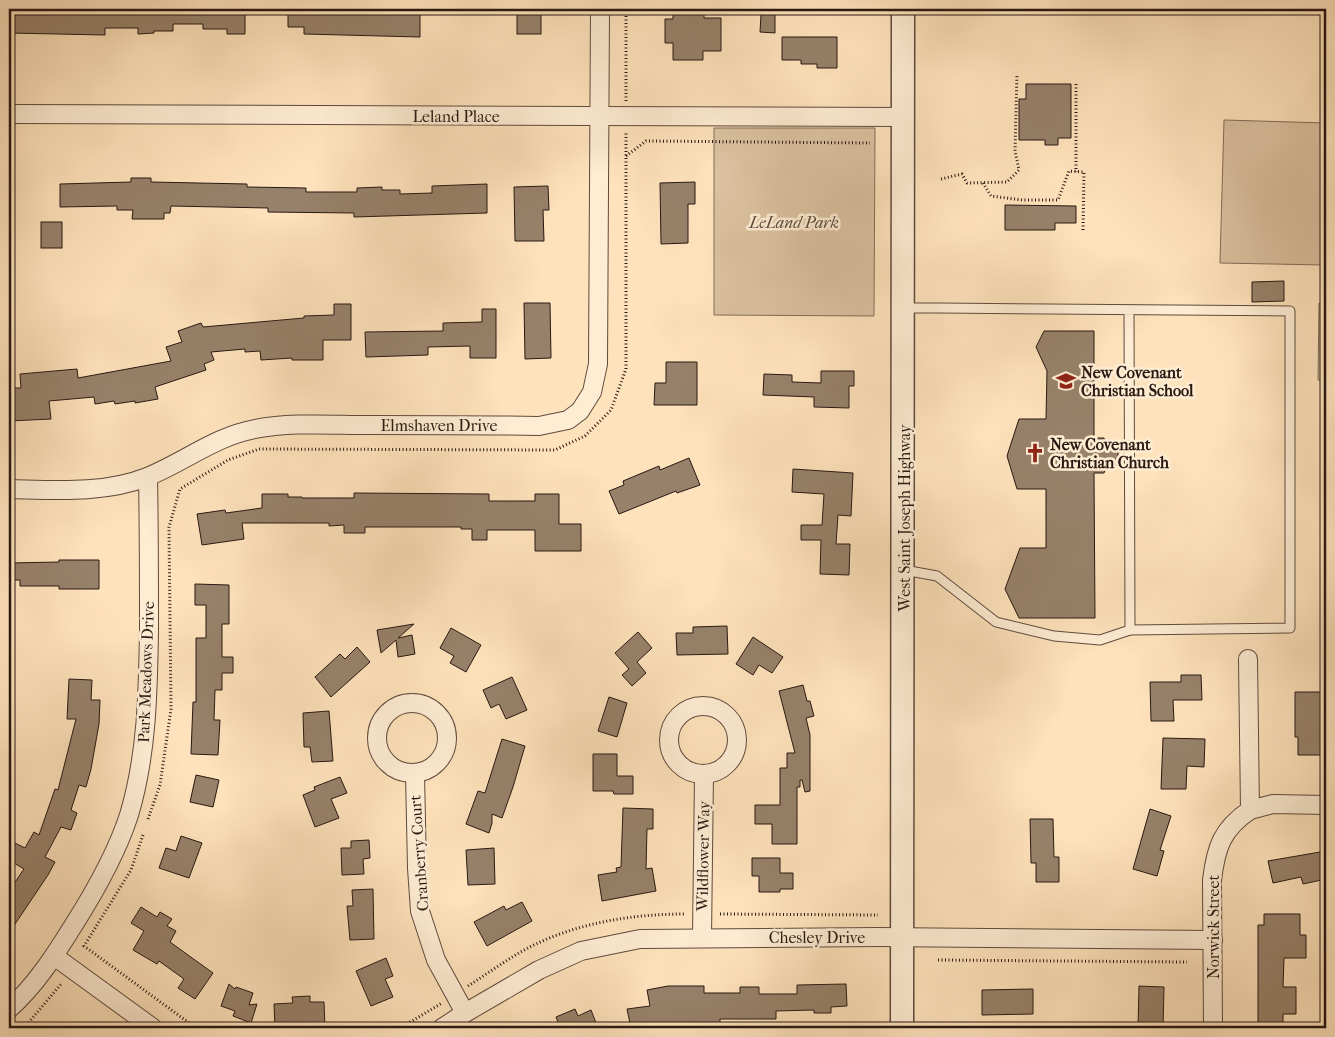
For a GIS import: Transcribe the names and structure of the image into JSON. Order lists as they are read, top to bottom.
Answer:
{
  "streets": {
    "street": [
      "Leland Place",
      "Elmshaven Drive",
      "West Saint Joseph Highway",
      "Park Meadows Drive",
      "Cranberry Court",
      "Wildflower Way",
      "Norwick Street",
      "Chesley Drive"
    ]
  },
  "crossings": [
    ["Leland Place", "Elmshaven Drive"],
    ["Leland Place", "West Saint Joseph Highway"],
    ["Elmshaven Drive", "Park Meadows Drive"],
    ["West Saint Joseph Highway", "Chesley Drive"],
    ["Cranberry Court", "Chesley Drive"],
    ["Wildflower Way", "Chesley Drive"],
    ["Norwick Street", "Chesley Drive"]
  ],
  "parks": ["LeLand Park"],
  "places": {
    "school or university": ["New Covenant Christian School"],
    "church": ["New Covenant Christian Church"]
  }
}
